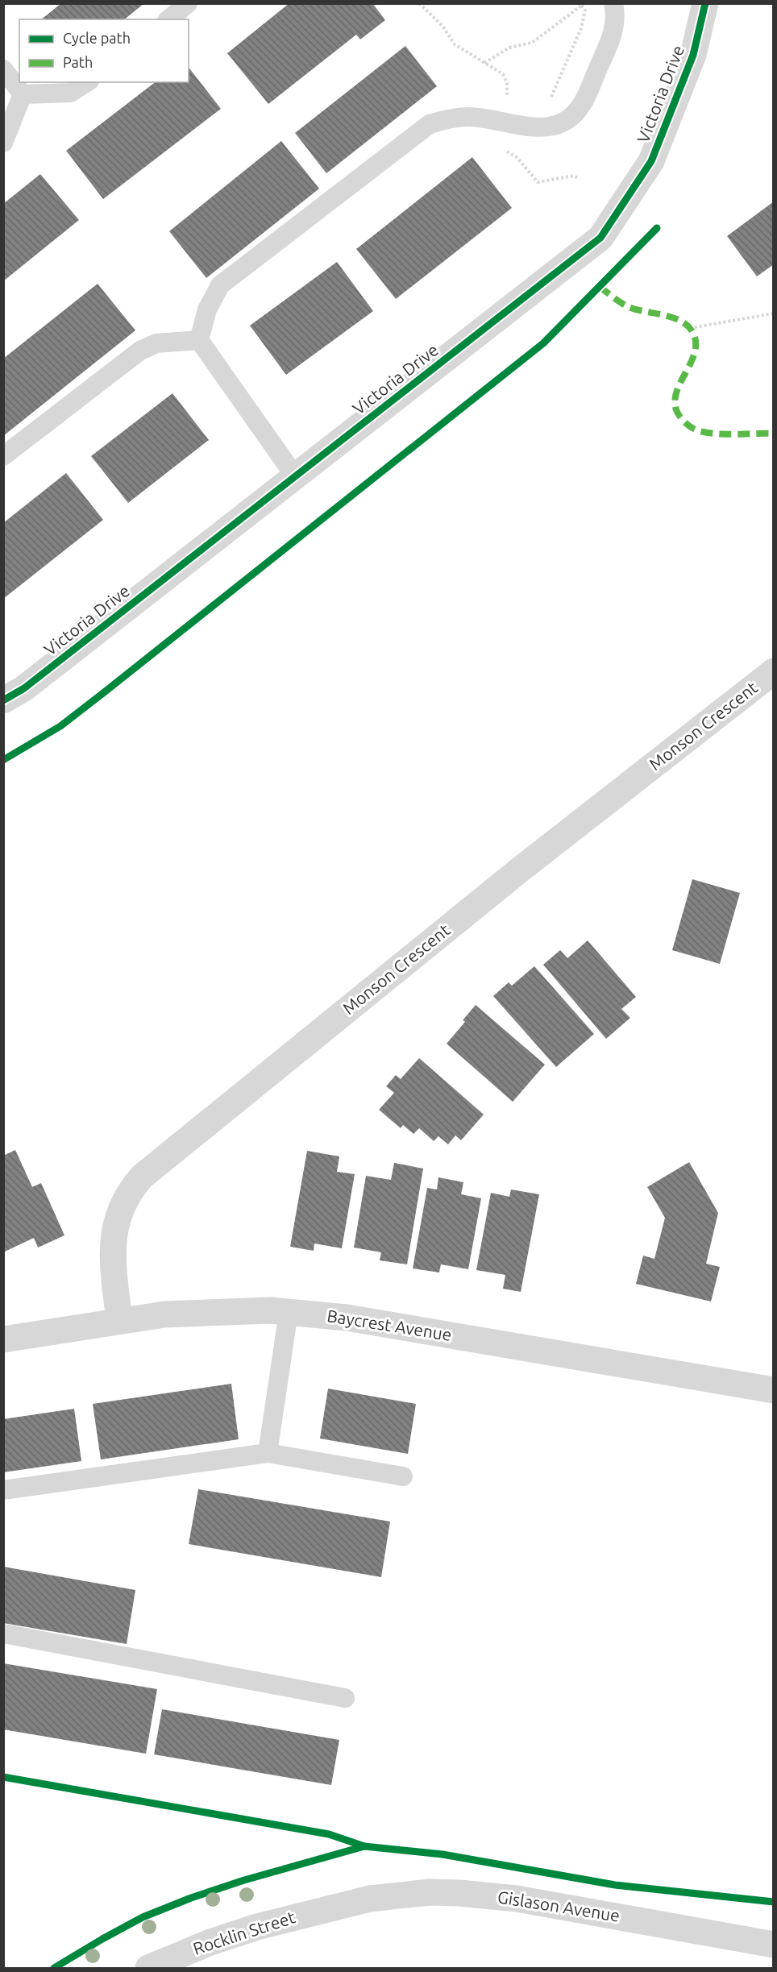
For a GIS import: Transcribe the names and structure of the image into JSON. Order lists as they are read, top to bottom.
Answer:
{
  "streets": {
    "street": [
      "Victoria Drive",
      "Monson Crescent",
      "Baycrest Avenue",
      "Gislason Avenue",
      "Rocklin Street"
    ]
  },
  "crossings": [
    ["Monson Crescent", "Baycrest Avenue"],
    ["Gislason Avenue", "Rocklin Street"]
  ],
  "legend": ["Cycle path", "Path"]
}
